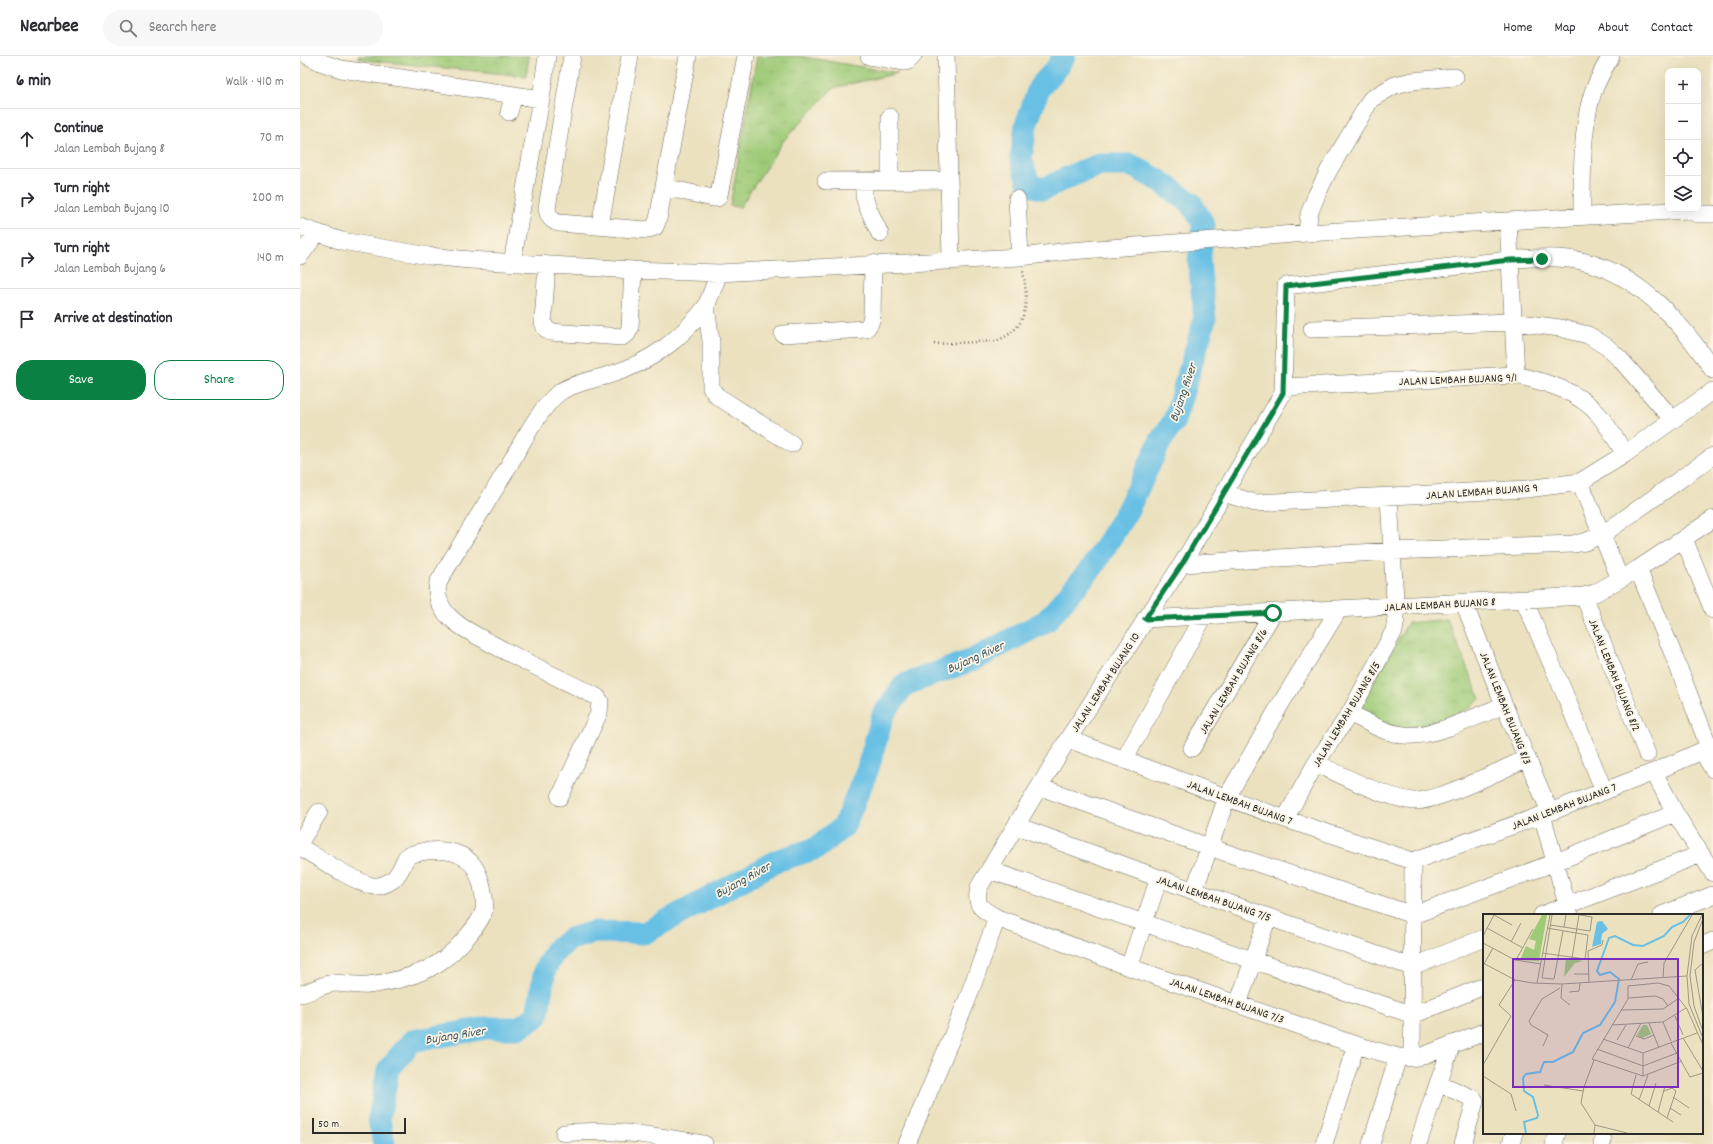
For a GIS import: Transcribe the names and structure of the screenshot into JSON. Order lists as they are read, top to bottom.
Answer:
{
  "streets": {
    "street": [
      "JALAN LEMBAH BUJANG 9/1",
      "JALAN LEMBAH BUJANG 9",
      "JALAN LEMBAH BUJANG 8",
      "JALAN LEMBAH BUJANG 8/2",
      "JALAN LEMBAH BUJANG 8/6",
      "JALAN LEMBAH BUJANG 10",
      "JALAN LEMBAH BUJANG 8/3",
      "JALAN LEMBAH BUJANG 8/5",
      "JALAN LEMBAH BUJANG 7",
      "JALAN LEMBAH BUJANG 7/5",
      "JALAN LEMBAH BUJANG 7/3"
    ]
  },
  "crossings": [
    ["JALAN LEMBAH BUJANG 9/1", "JALAN LEMBAH BUJANG 9"],
    ["JALAN LEMBAH BUJANG 9/1", "JALAN LEMBAH BUJANG 10"],
    ["JALAN LEMBAH BUJANG 9", "JALAN LEMBAH BUJANG 10"],
    ["JALAN LEMBAH BUJANG 9", "JALAN LEMBAH BUJANG 8/5"],
    ["JALAN LEMBAH BUJANG 8", "JALAN LEMBAH BUJANG 8/2"],
    ["JALAN LEMBAH BUJANG 8", "JALAN LEMBAH BUJANG 8/6"],
    ["JALAN LEMBAH BUJANG 8", "JALAN LEMBAH BUJANG 10"],
    ["JALAN LEMBAH BUJANG 8", "JALAN LEMBAH BUJANG 8/3"],
    ["JALAN LEMBAH BUJANG 8", "JALAN LEMBAH BUJANG 8/5"],
    ["JALAN LEMBAH BUJANG 10", "JALAN LEMBAH BUJANG 7"],
    ["JALAN LEMBAH BUJANG 10", "JALAN LEMBAH BUJANG 7/5"],
    ["JALAN LEMBAH BUJANG 10", "JALAN LEMBAH BUJANG 7/3"],
    ["JALAN LEMBAH BUJANG 8/3", "JALAN LEMBAH BUJANG 7"],
    ["JALAN LEMBAH BUJANG 8/5", "JALAN LEMBAH BUJANG 7"]
  ],
  "water": ["Bujang River"],
  "scale_bar": "50 m",
  "page": {
    "header": "Nearbee",
    "search": "Search here",
    "nav": [
      "Home",
      "Map",
      "About",
      "Contact"
    ],
    "heading": ["6 min", "Walk · 410 m"],
    "map_buttons": ["+", "−"],
    "list": [
      ["Continue", "Jalan Lembah Bujang 8", "70 m"],
      ["Turn right", "Jalan Lembah Bujang 10", "200 m"],
      ["Turn right", "Jalan Lembah Bujang 6", "140 m"],
      "Arrive at destination"
    ],
    "buttons": ["Save", "Share"],
    "scale": "50 m"
  }
}
